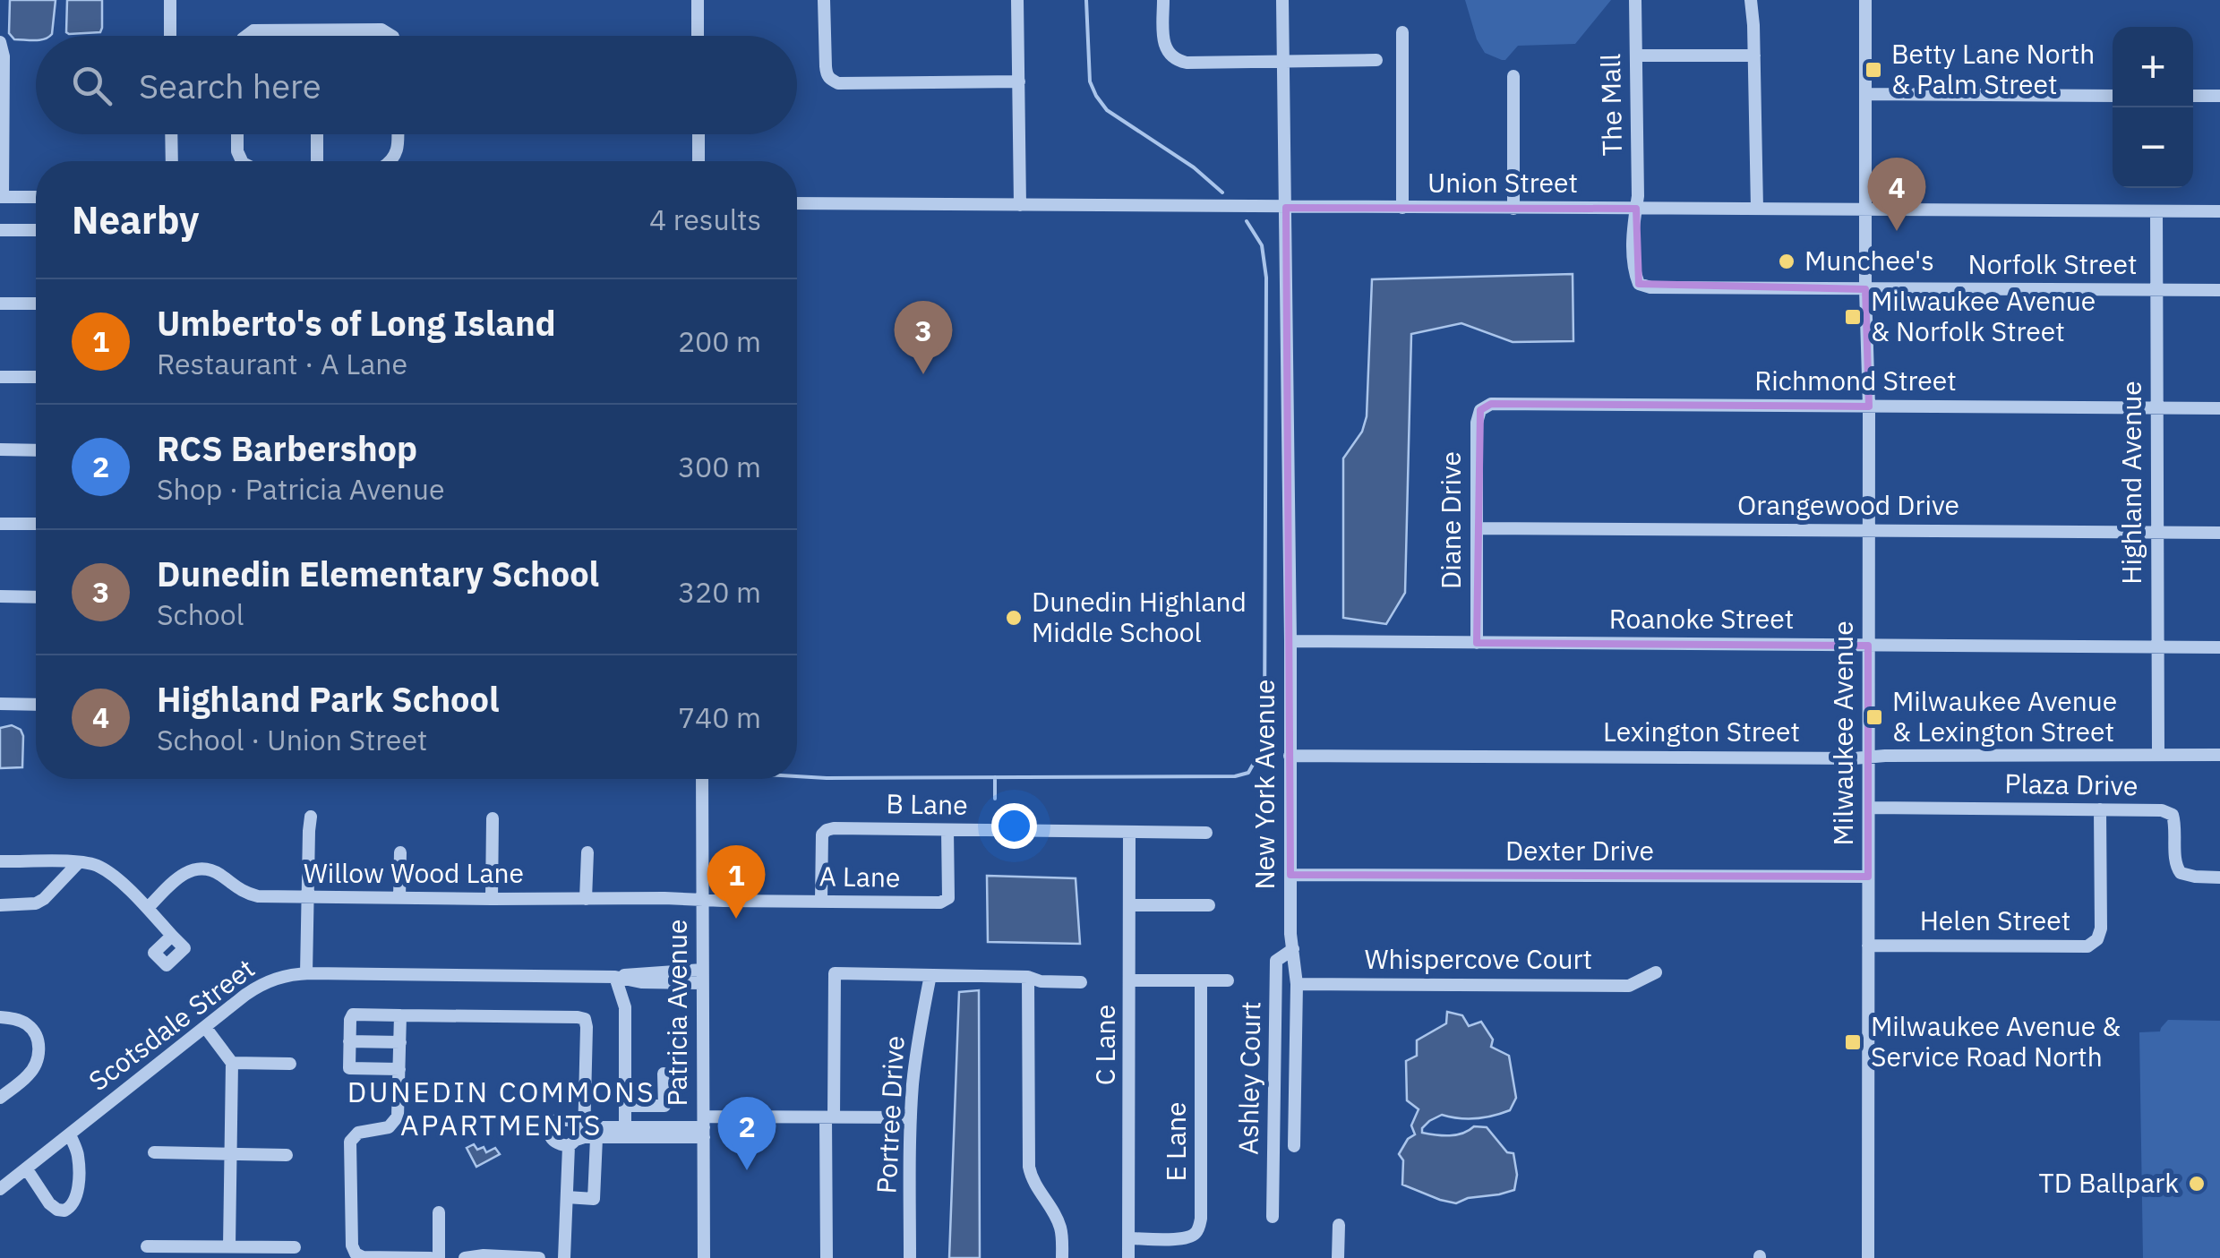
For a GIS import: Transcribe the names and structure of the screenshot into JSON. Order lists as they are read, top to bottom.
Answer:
{
  "streets": {
    "street": [
      "The Mall",
      "Union Street",
      "Norfolk Street",
      "Richmond Street",
      "Highland Avenue",
      "Orangewood Drive",
      "Diane Drive",
      "Roanoke Street",
      "Lexington Street",
      "Milwaukee Avenue",
      "New York Avenue",
      "Plaza Drive",
      "B Lane",
      "Dexter Drive",
      "Willow Wood Lane",
      "A Lane",
      "Helen Street",
      "Whispercove Court",
      "Patricia Avenue",
      "Scotsdale Street",
      "C Lane",
      "Ashley Court",
      "Portree Drive",
      "E Lane"
    ]
  },
  "crossings": [
    ["The Mall", "Union Street"],
    ["The Mall", "Norfolk Street"],
    ["Union Street", "Norfolk Street"],
    ["Union Street", "Highland Avenue"],
    ["Union Street", "Milwaukee Avenue"],
    ["Union Street", "New York Avenue"],
    ["Norfolk Street", "Highland Avenue"],
    ["Norfolk Street", "Milwaukee Avenue"],
    ["Richmond Street", "Highland Avenue"],
    ["Richmond Street", "Diane Drive"],
    ["Richmond Street", "Milwaukee Avenue"],
    ["Highland Avenue", "Orangewood Drive"],
    ["Highland Avenue", "Roanoke Street"],
    ["Highland Avenue", "Lexington Street"],
    ["Orangewood Drive", "Diane Drive"],
    ["Orangewood Drive", "Milwaukee Avenue"],
    ["Diane Drive", "Roanoke Street"],
    ["Roanoke Street", "Milwaukee Avenue"],
    ["Roanoke Street", "New York Avenue"],
    ["Lexington Street", "Milwaukee Avenue"],
    ["Lexington Street", "New York Avenue"],
    ["Milwaukee Avenue", "Plaza Drive"],
    ["Milwaukee Avenue", "Dexter Drive"],
    ["Milwaukee Avenue", "Helen Street"],
    ["New York Avenue", "Dexter Drive"],
    ["New York Avenue", "Whispercove Court"],
    ["New York Avenue", "Ashley Court"],
    ["Plaza Drive", "Helen Street"],
    ["B Lane", "A Lane"],
    ["B Lane", "C Lane"],
    ["Willow Wood Lane", "A Lane"],
    ["Willow Wood Lane", "Patricia Avenue"],
    ["A Lane", "Patricia Avenue"],
    ["Patricia Avenue", "Scotsdale Street"],
    ["C Lane", "E Lane"]
  ],
  "districts": ["DUNEDIN COMMONS APARTMENTS"],
  "places": {
    "transit": [
      "Betty Lane North & Palm Street",
      "Milwaukee Avenue & Norfolk Street",
      "Milwaukee Avenue & Lexington Street",
      "Milwaukee Avenue & Service Road North"
    ],
    "other": ["Munchee's", "Dunedin Highland Middle School", "TD Ballpark"]
  },
  "page": {
    "map_buttons": ["+", "−"],
    "search": "Search here",
    "pins": [
      "4",
      "3",
      "1",
      "2"
    ],
    "heading": ["Nearby", "4 results"],
    "list": [
      {
        "mark": "1",
        "name": "Umberto's of Long Island",
        "note": "Restaurant · A Lane",
        "value": "200 m"
      },
      {
        "mark": "2",
        "name": "RCS Barbershop",
        "note": "Shop · Patricia Avenue",
        "value": "300 m"
      },
      {
        "mark": "3",
        "name": "Dunedin Elementary School",
        "note": "School",
        "value": "320 m"
      },
      {
        "mark": "4",
        "name": "Highland Park School",
        "note": "School · Union Street",
        "value": "740 m"
      }
    ]
  }
}
